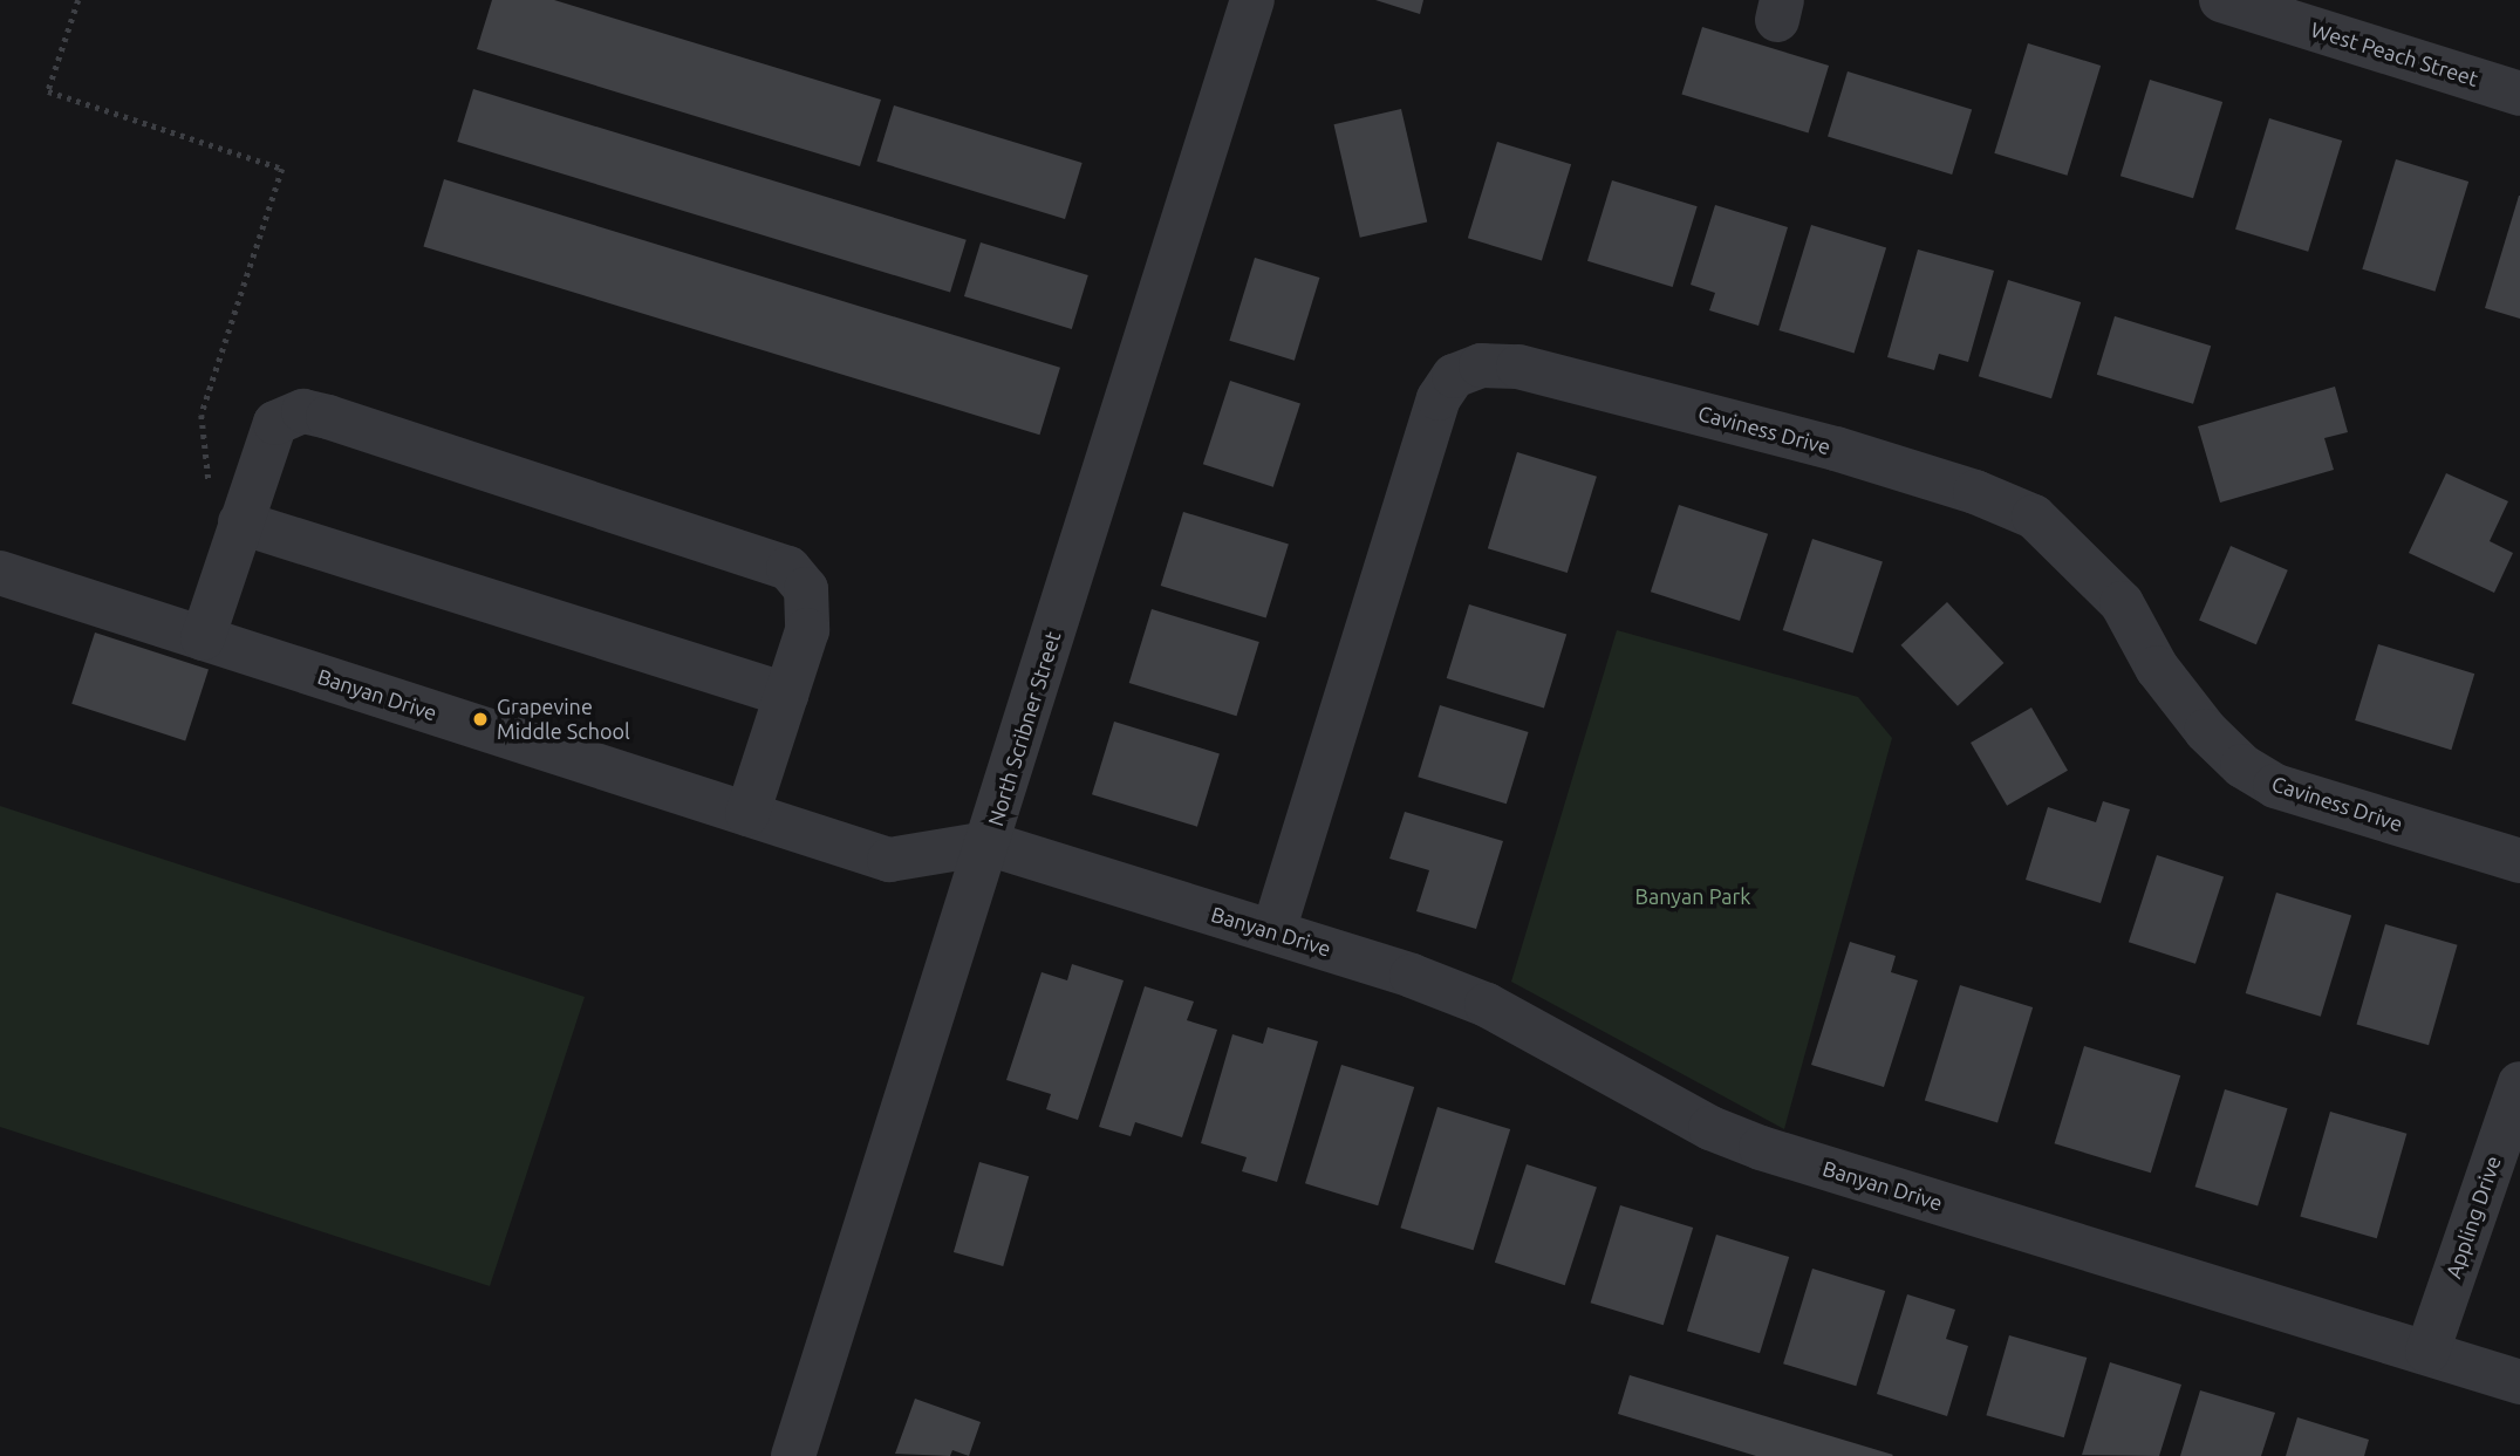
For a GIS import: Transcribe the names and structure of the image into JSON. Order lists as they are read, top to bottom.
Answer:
{
  "streets": {
    "street": [
      "West Peach Street",
      "Caviness Drive",
      "Banyan Drive",
      "North Scribner Street",
      "Appling Drive"
    ]
  },
  "crossings": [
    ["Caviness Drive", "Banyan Drive"],
    ["Banyan Drive", "North Scribner Street"],
    ["Banyan Drive", "Appling Drive"]
  ],
  "parks": ["Banyan Park"],
  "places": ["Grapevine Middle School"]
}
